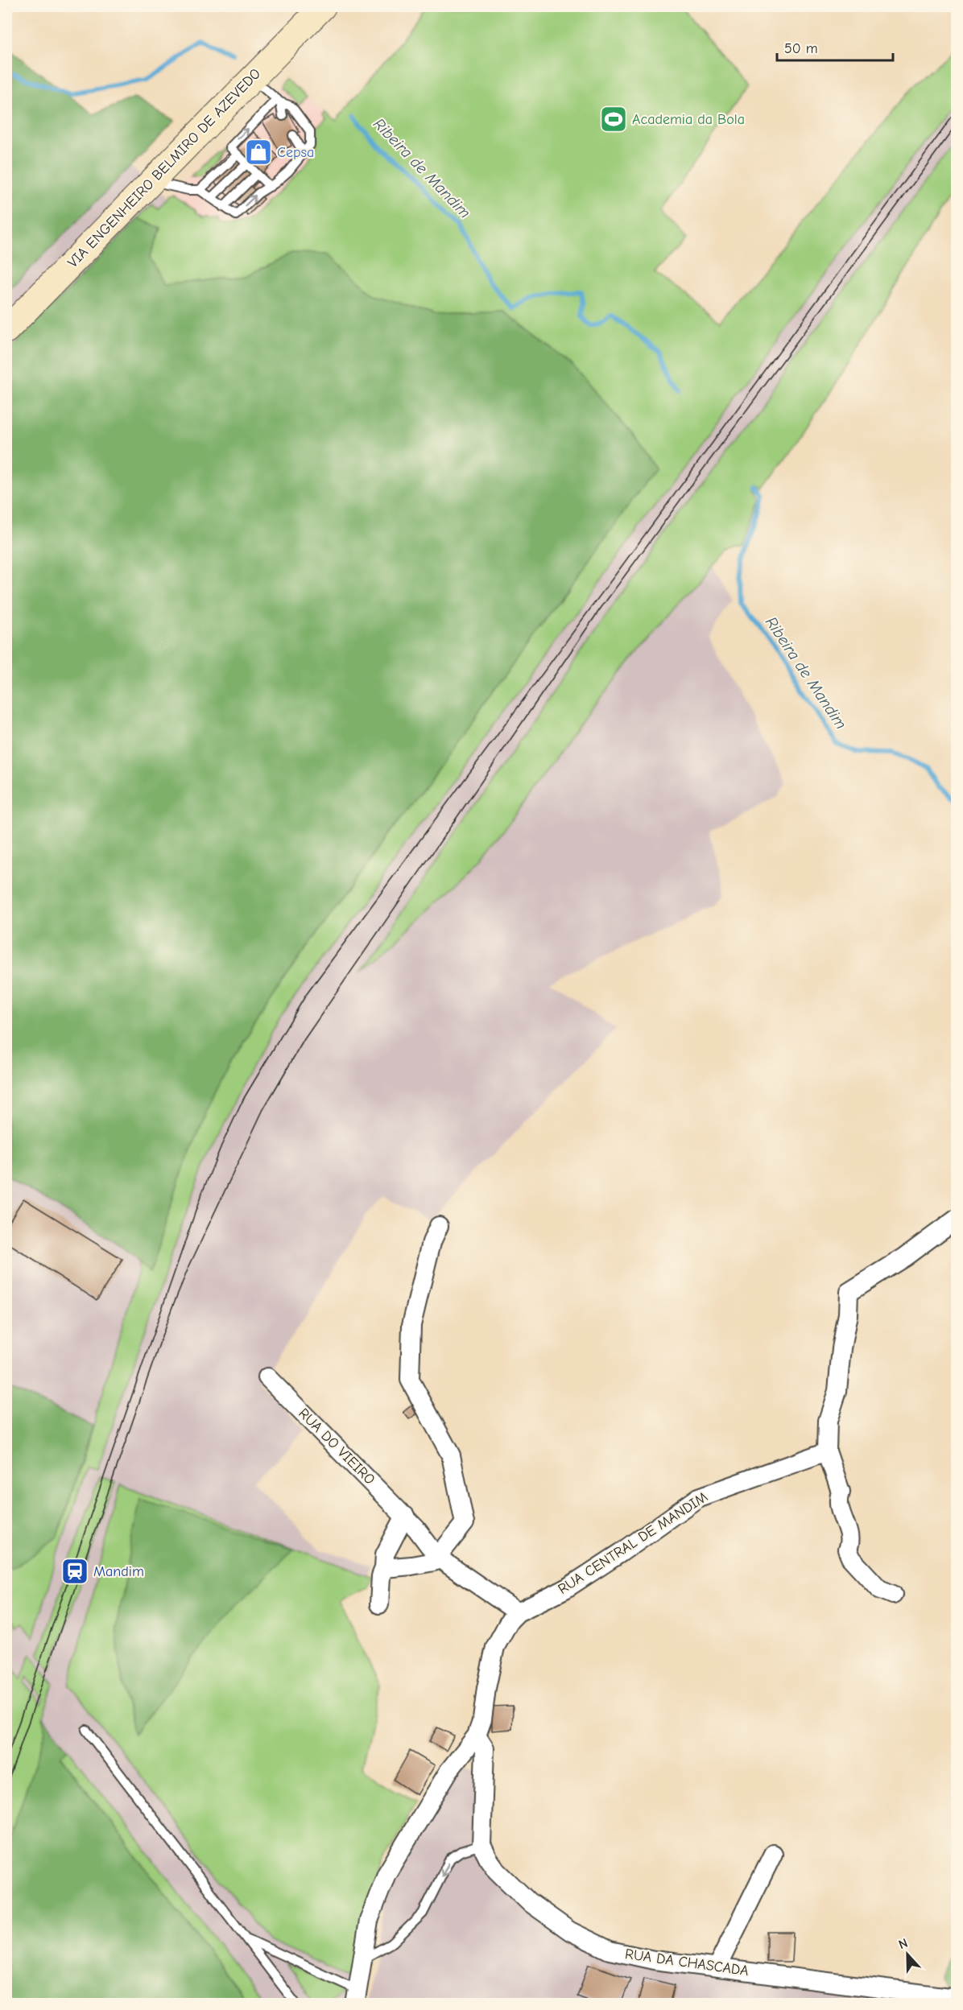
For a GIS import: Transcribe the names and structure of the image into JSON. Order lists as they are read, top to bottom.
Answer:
{
  "streets": {
    "main road": ["VIA ENGENHEIRO BELMIRO DE AZEVEDO"],
    "street": ["RUA DO VIEIRO", "RUA CENTRAL DE MANDIM", "RUA DA CHASCADA"]
  },
  "crossings": [
    ["RUA DO VIEIRO", "RUA CENTRAL DE MANDIM"]
  ],
  "water": ["Ribeira de Mandim"],
  "places": {
    "sports": ["Academia da Bola"],
    "shop": ["Cepsa"],
    "station": ["Mandim"]
  },
  "scale_bar": "50 m",
  "north": "top"
}
